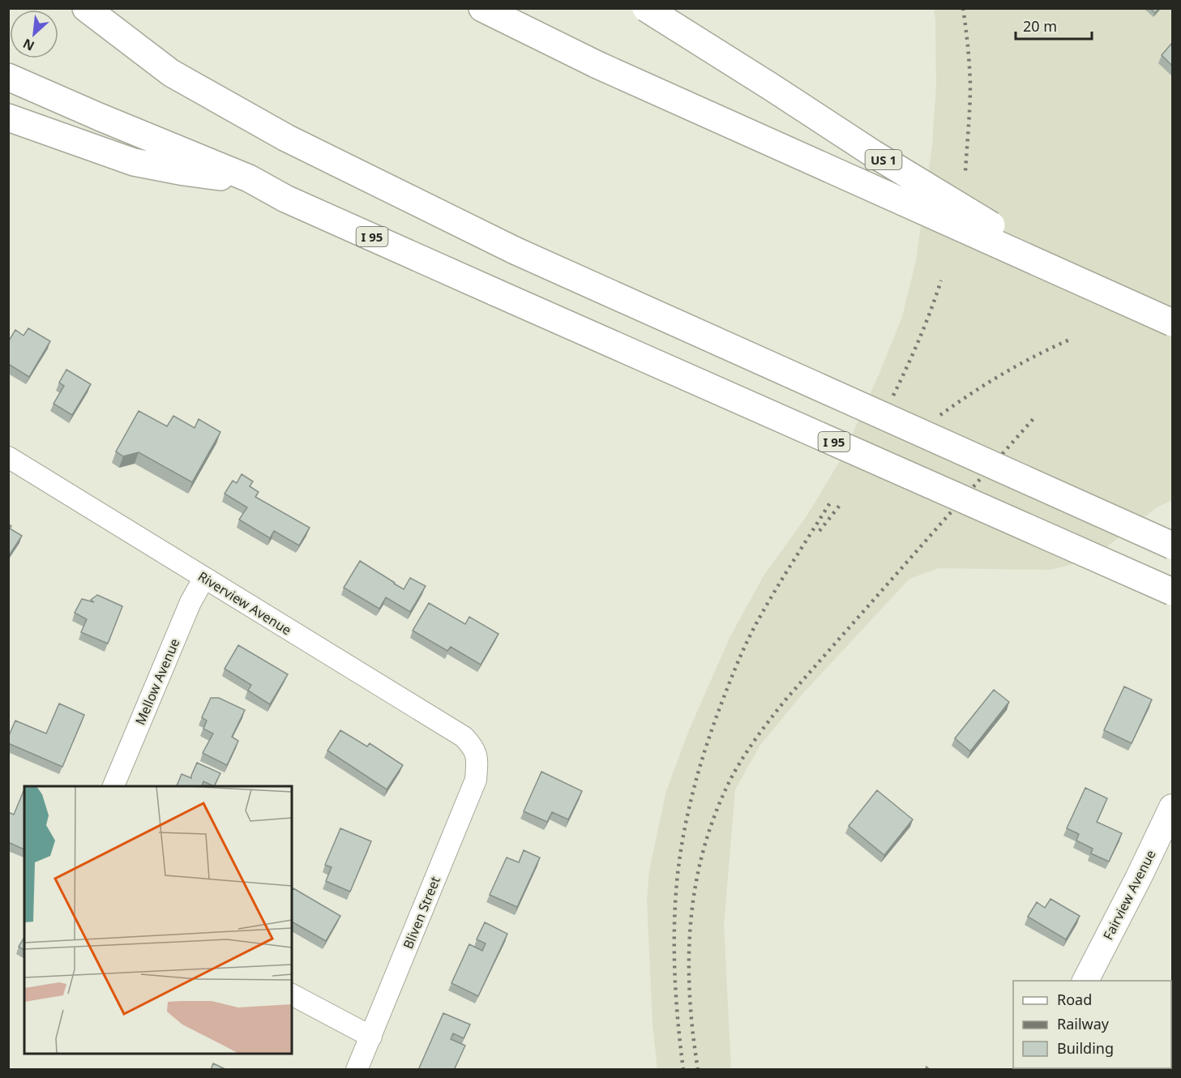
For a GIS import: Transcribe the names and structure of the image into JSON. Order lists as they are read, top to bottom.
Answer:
{
  "streets": {
    "highway": ["US 1", "I 95"],
    "street": [
      "Riverview Avenue",
      "Mellow Avenue",
      "Fairview Avenue",
      "Bliven Street"
    ]
  },
  "crossings": [
    ["Riverview Avenue", "Mellow Avenue"],
    ["Riverview Avenue", "Bliven Street"]
  ],
  "legend": ["Road", "Railway", "Building"],
  "scale_bar": "20 m",
  "north": "bottom left"
}
